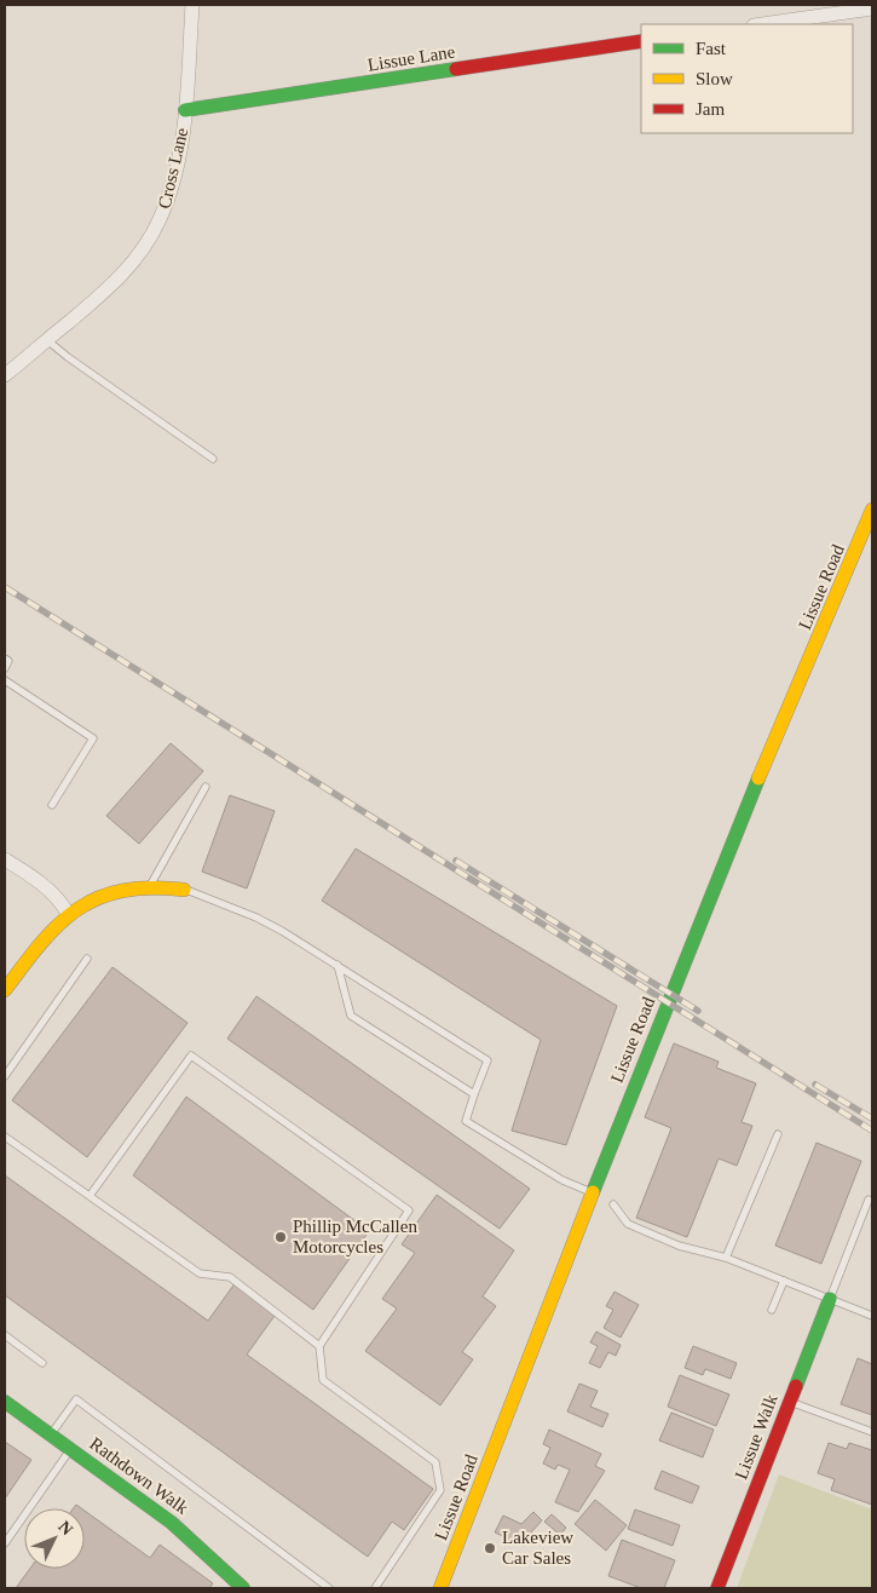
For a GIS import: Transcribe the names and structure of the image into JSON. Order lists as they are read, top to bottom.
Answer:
{
  "streets": {
    "street": [
      "Lissue Lane",
      "Cross Lane",
      "Lissue Road",
      "Lissue Walk",
      "Rathdown Walk"
    ]
  },
  "crossings": [
    ["Lissue Lane", "Cross Lane"]
  ],
  "places": ["Phillip McCallen Motorcycles", "Lakeview Car Sales"],
  "legend": ["Fast", "Slow", "Jam"],
  "north": "top right"
}
